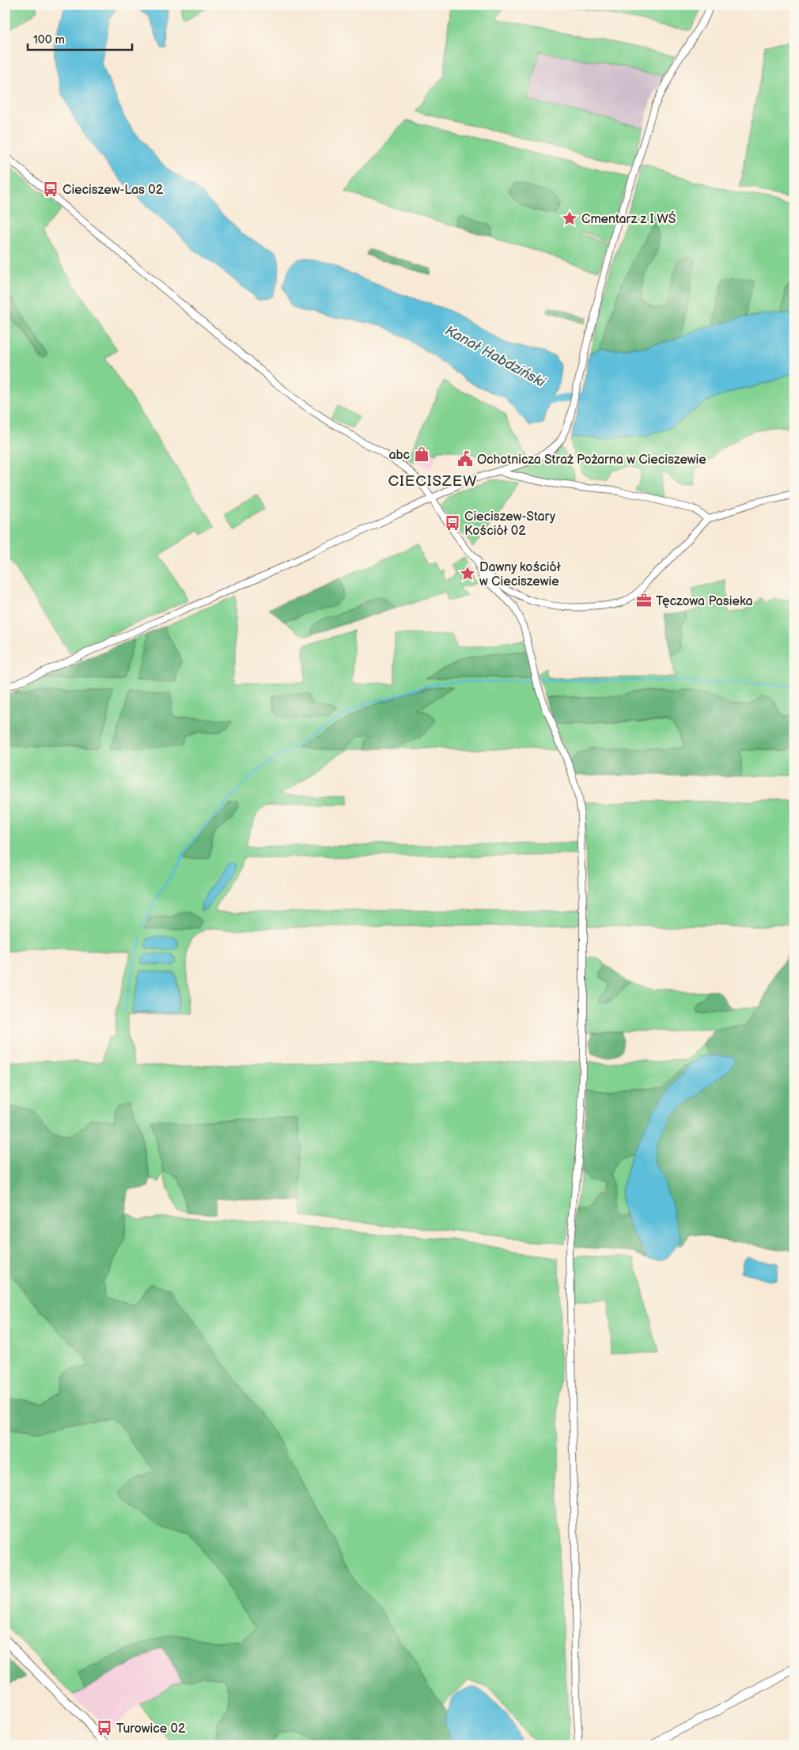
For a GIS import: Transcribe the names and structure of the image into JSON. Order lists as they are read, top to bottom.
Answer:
{
  "districts": ["CIECISZEW"],
  "water": ["Kanał Habdziński"],
  "places": {
    "bus stop": ["Cieciszew-Las 02", "Cieciszew-Stary Kościół 02", "Turowice 02"],
    "place": ["Cmentarz z I WŚ", "Dawny kościół w Cieciszewie"],
    "shop": ["abc"],
    "public building": ["Ochotnicza Straż Pożarna w Cieciszewie"],
    "office": ["Tęczowa Pasieka"]
  },
  "scale_bar": "100 m"
}
